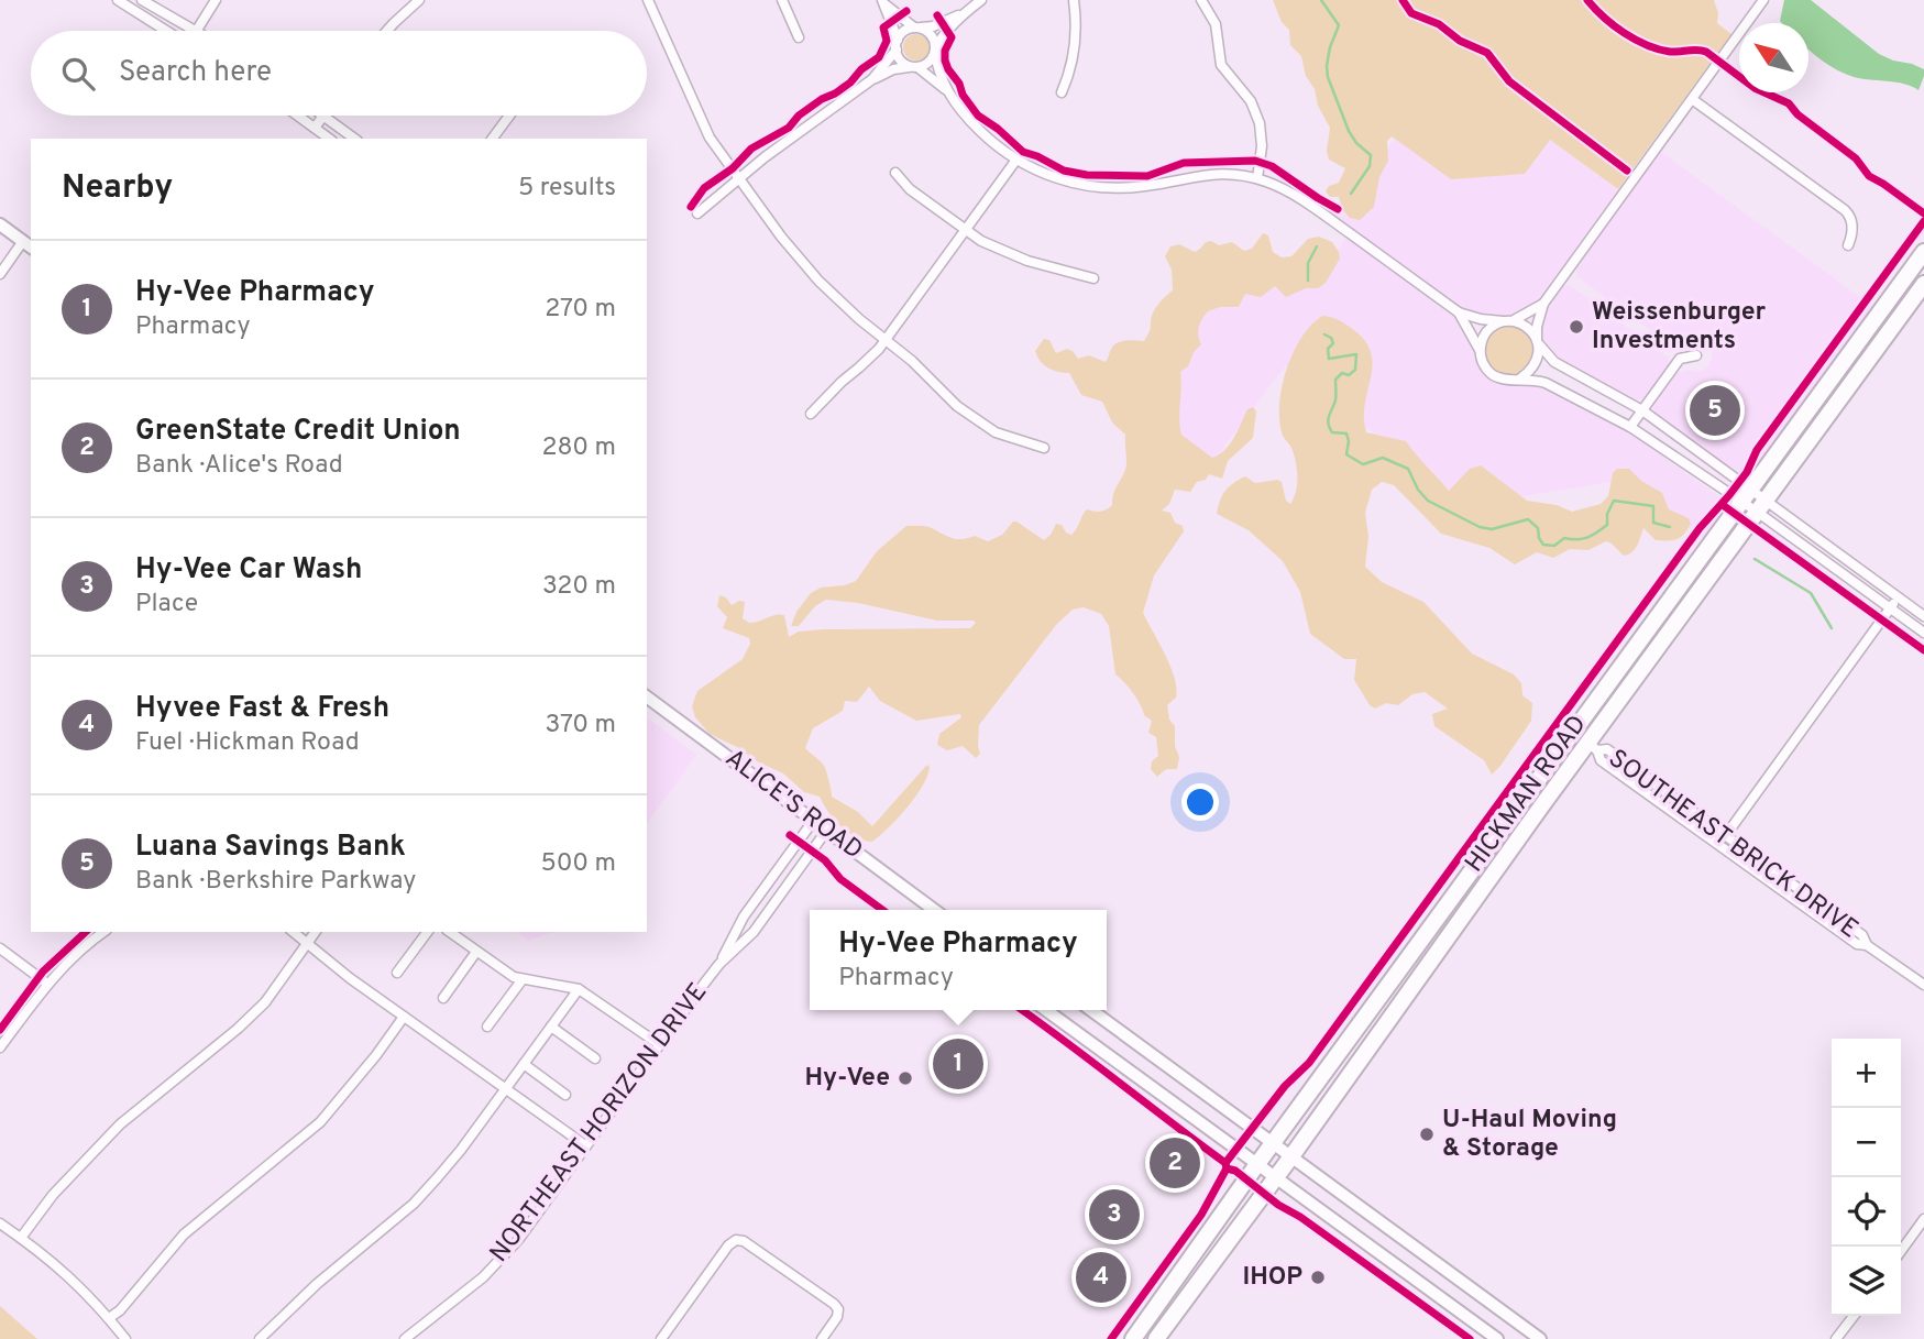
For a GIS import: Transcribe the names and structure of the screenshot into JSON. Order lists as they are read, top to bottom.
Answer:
{
  "streets": {
    "highway": ["HICKMAN ROAD"],
    "main road": ["ALICE'S ROAD"],
    "street": ["SOUTHEAST BRICK DRIVE", "NORTHEAST HORIZON DRIVE"]
  },
  "crossings": [
    ["HICKMAN ROAD", "SOUTHEAST BRICK DRIVE"],
    ["ALICE'S ROAD", "NORTHEAST HORIZON DRIVE"]
  ],
  "places": [
    "Weissenburger Investments",
    "Hy-Vee",
    "U-Haul Moving & Storage",
    "IHOP"
  ],
  "north": "top left",
  "page": {
    "search": "Search here",
    "heading": ["Nearby", "5 results"],
    "list": [
      {
        "mark": "1",
        "name": "Hy-Vee Pharmacy",
        "note": "Pharmacy",
        "value": "270 m"
      },
      {
        "mark": "2",
        "name": "GreenState Credit Union",
        "note": "Bank · Alice's Road",
        "value": "280 m"
      },
      {
        "mark": "3",
        "name": "Hy-Vee Car Wash",
        "note": "Place",
        "value": "320 m"
      },
      {
        "mark": "4",
        "name": "Hyvee Fast & Fresh",
        "note": "Fuel · Hickman Road",
        "value": "370 m"
      },
      {
        "mark": "5",
        "name": "Luana Savings Bank",
        "note": "Bank · Berkshire Parkway",
        "value": "500 m"
      }
    ],
    "pins": [
      "5",
      "1",
      "2",
      "3",
      "4"
    ],
    "popup": ["Hy-Vee Pharmacy", "Pharmacy"],
    "map_buttons": ["+", "−"]
  }
}
